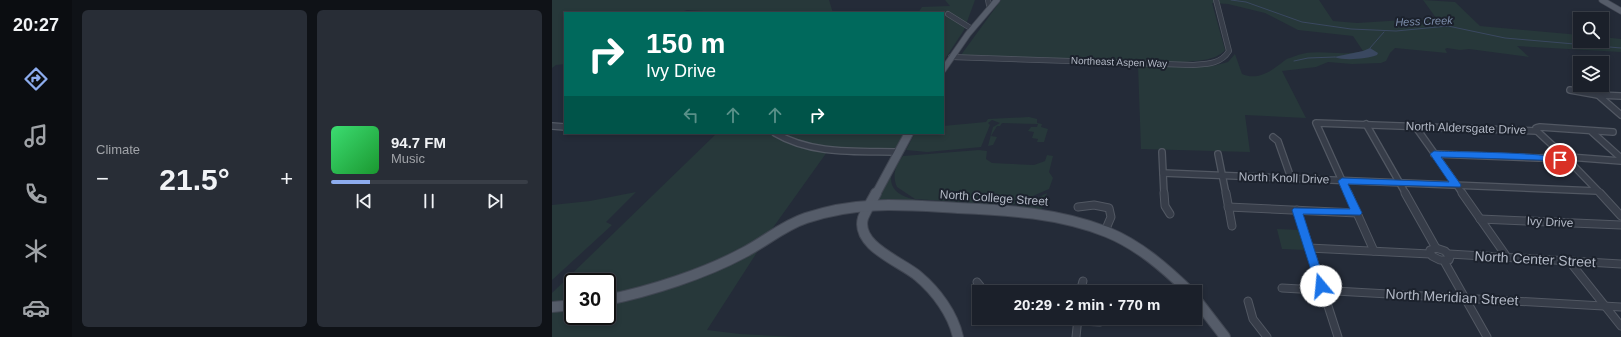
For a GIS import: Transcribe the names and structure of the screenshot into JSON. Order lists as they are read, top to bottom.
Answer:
{
  "streets": {
    "main road": ["North College Street"],
    "street": [
      "Northeast Aspen Way",
      "North Aldersgate Drive",
      "North Knoll Drive",
      "Ivy Drive",
      "North Center Street",
      "North Meridian Street"
    ]
  },
  "crossings": [
    ["North Aldersgate Drive", "North Knoll Drive"]
  ],
  "water": ["Hess Creek"],
  "page": {
    "tabs": "20:27",
    "tile": "Climate",
    "turn": ["150 m", "Ivy Drive"],
    "song": ["94.7 FM", "Music"],
    "heat": ["−", "21.5°", "+"],
    "limit": "30",
    "trip": "20:29 · 2 min · 770 m"
  }
}
